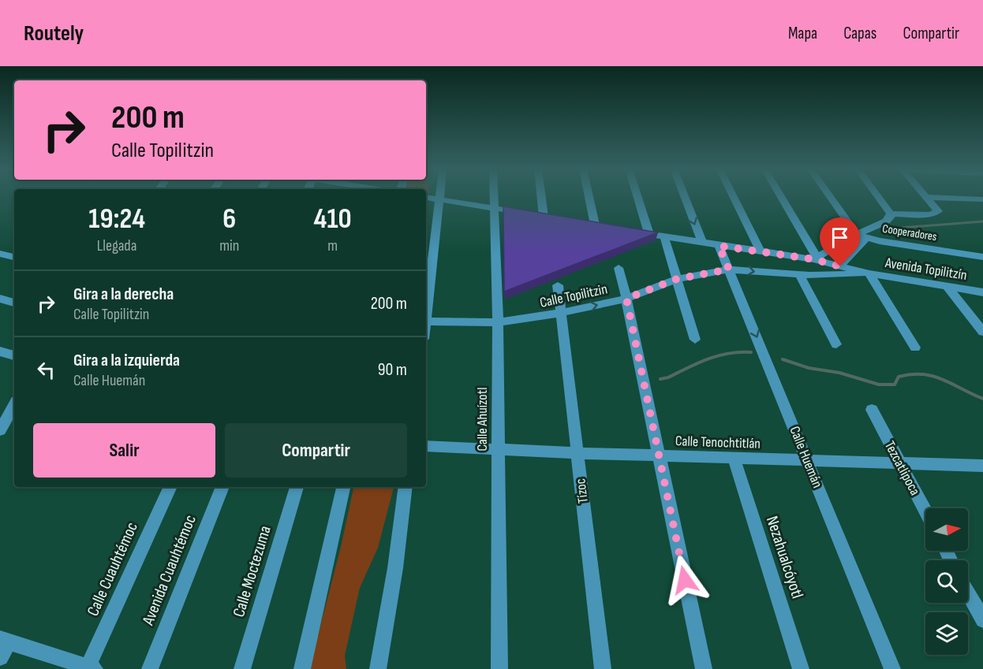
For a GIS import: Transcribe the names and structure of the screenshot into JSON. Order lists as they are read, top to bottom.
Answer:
{
  "streets": {
    "street": [
      "Cooperadores",
      "Avenida Topilitzín",
      "Calle Topilitzin",
      "Calle Ahuízotl",
      "Calle Tenochtitlán",
      "Calle Huemán",
      "Tezcatlipoca",
      "Tízoc",
      "Nezahualcóyotl",
      "Calle Cuauhtémoc",
      "Avenida Cuauhtémoc",
      "Calle Moctezuma"
    ]
  },
  "crossings": [
    ["Avenida Topilitzín", "Calle Topilitzin"],
    ["Calle Topilitzin", "Calle Ahuízotl"],
    ["Calle Topilitzin", "Calle Huemán"],
    ["Calle Topilitzin", "Tízoc"],
    ["Calle Ahuízotl", "Calle Tenochtitlán"],
    ["Calle Tenochtitlán", "Calle Huemán"],
    ["Calle Tenochtitlán", "Tezcatlipoca"],
    ["Calle Tenochtitlán", "Tízoc"],
    ["Calle Tenochtitlán", "Nezahualcóyotl"]
  ],
  "north": "right",
  "page": {
    "header": "Routely",
    "nav": ["Mapa", "Capas", "Compartir"],
    "turn": ["200 m", "Calle Topilitzin"],
    "eta": [
      "19:24",
      "Llegada",
      "6",
      "min",
      "410",
      "m"
    ],
    "list": [
      {
        "name": "Gira a la derecha",
        "note": "Calle Topilitzin",
        "value": "200 m"
      },
      {
        "name": "Gira a la izquierda",
        "note": "Calle Huemán",
        "value": "90 m"
      }
    ],
    "buttons": ["Salir", "Compartir"]
  }
}
